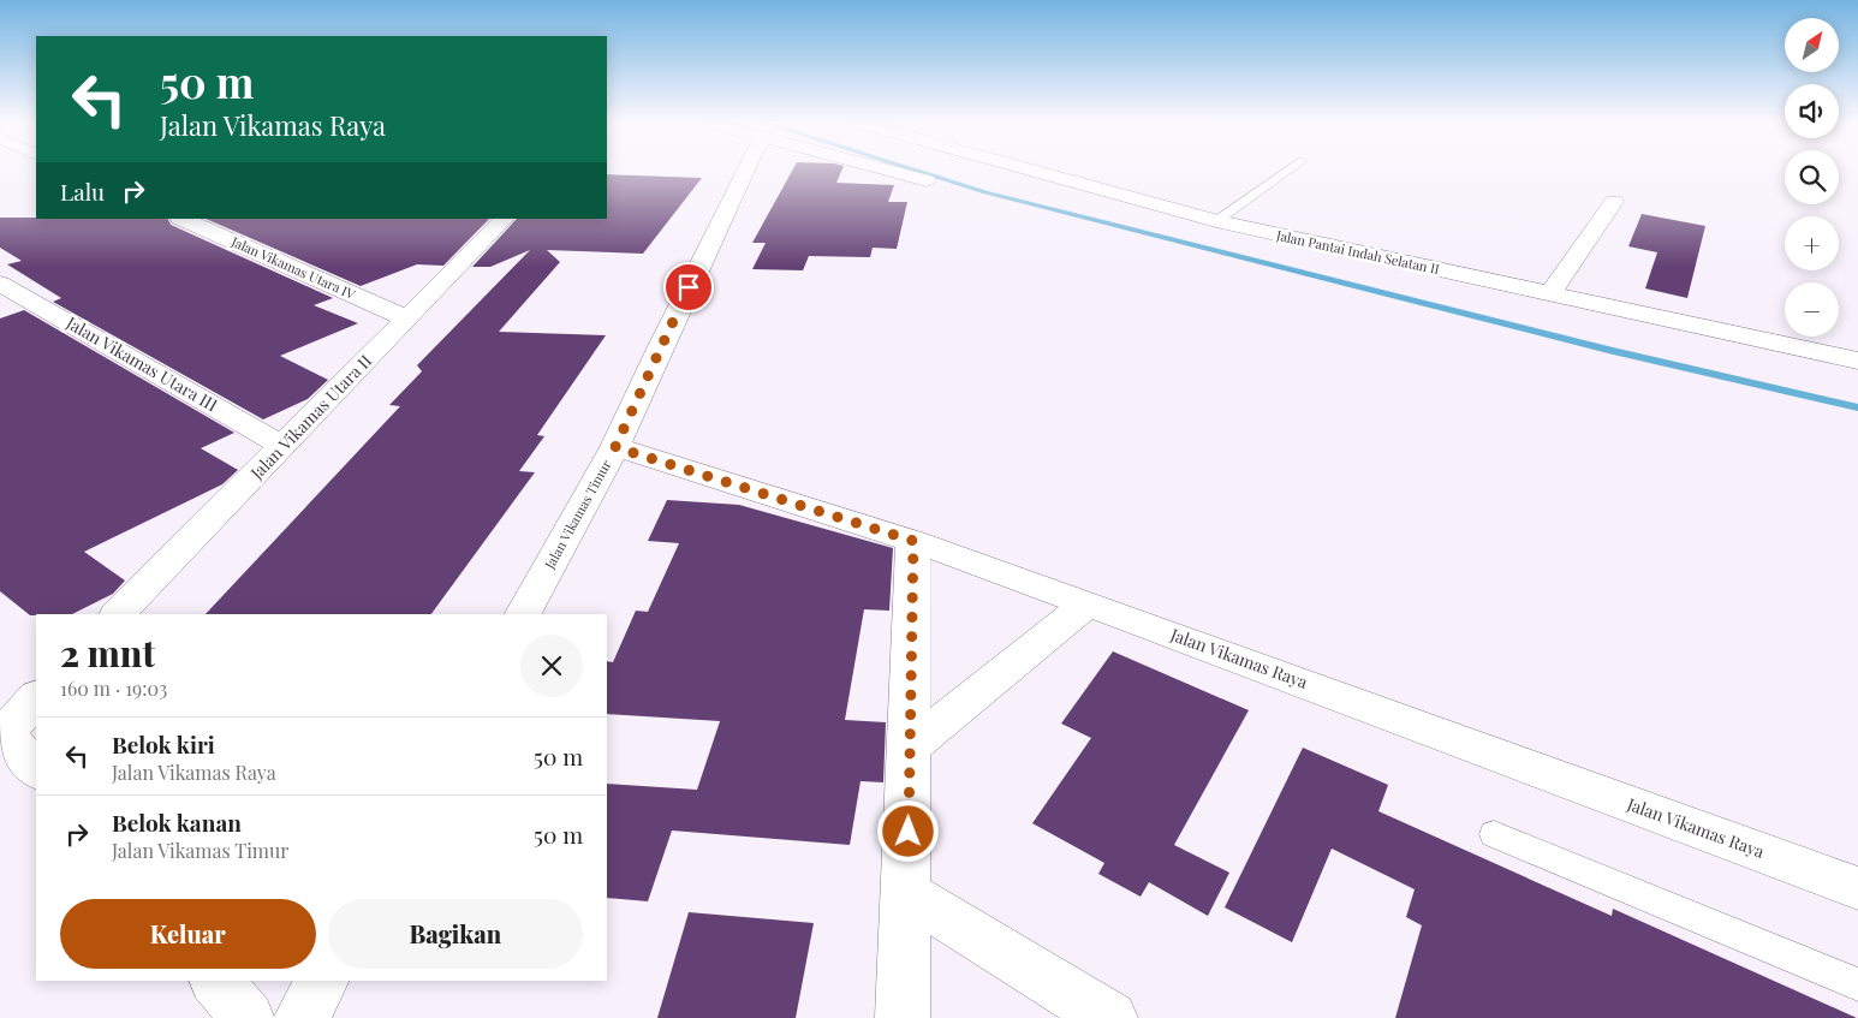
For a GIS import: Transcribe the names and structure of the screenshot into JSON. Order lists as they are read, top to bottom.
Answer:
{
  "streets": {
    "street": [
      "Jalan Pantai Indah Selatan II",
      "Jalan Vikamas Utara IV",
      "Jalan Vikamas Utara III",
      "Jalan Vikamas Utara II",
      "Jalan Vikamas Timur",
      "Jalan Vikamas Raya"
    ]
  },
  "crossings": [
    ["Jalan Vikamas Utara IV", "Jalan Vikamas Utara II"],
    ["Jalan Vikamas Utara III", "Jalan Vikamas Utara II"],
    ["Jalan Vikamas Timur", "Jalan Vikamas Raya"]
  ],
  "north": "top right",
  "page": {
    "map_buttons": ["+", "−"],
    "turn": ["50 m", "Jalan Vikamas Raya"],
    "then": "Lalu",
    "heading": ["2 mnt", "160 m · 19:03"],
    "list": [
      {
        "name": "Belok kiri",
        "note": "Jalan Vikamas Raya",
        "value": "50 m"
      },
      {
        "name": "Belok kanan",
        "note": "Jalan Vikamas Timur",
        "value": "50 m"
      }
    ],
    "buttons": ["Keluar", "Bagikan"]
  }
}
